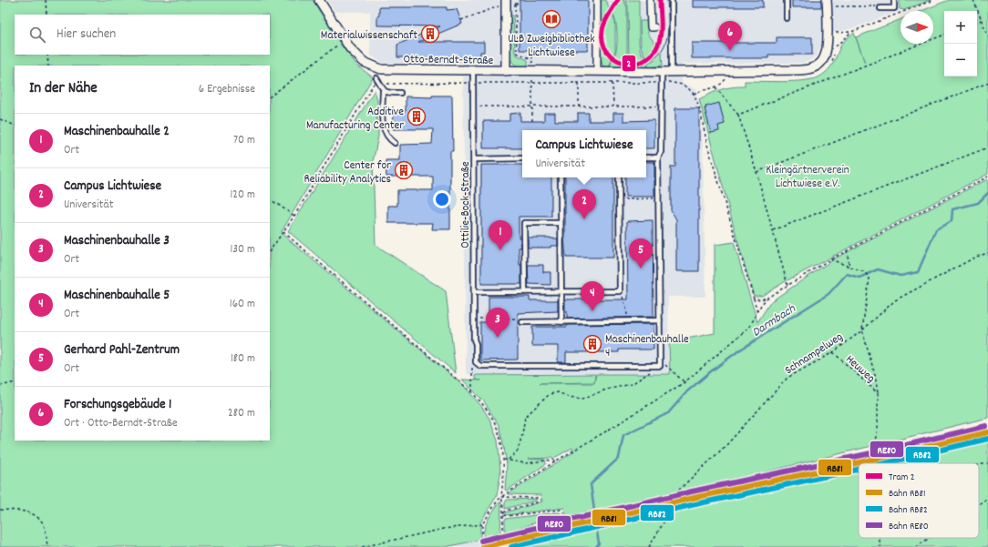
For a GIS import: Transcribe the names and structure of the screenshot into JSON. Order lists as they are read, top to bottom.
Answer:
{
  "streets": {
    "street": ["Otto-Berndt-Straße"],
    "lane": ["Ottilie-Bock-Straße"],
    "path": ["Schnampelweg", "Heuweg"]
  },
  "crossings": [
    ["Otto-Berndt-Straße", "Ottilie-Bock-Straße"],
    ["Schnampelweg", "Heuweg"]
  ],
  "water": ["Darmbach"],
  "parks": ["Kleingärtnerverein Lichtwiese e.V."],
  "places": {
    "library": ["ULB Zweigbibliothek Lichtwiese"],
    "building": [
      "Materialwissenschaft",
      "Additive Manufacturing Center",
      "Center for Reliability Analytics",
      "Maschinenbauhalle 4"
    ]
  },
  "lines": [
    "tram line 2",
    "rail line RE80",
    "rail line RB81",
    "rail line RB82"
  ],
  "legend": [
    "Tram 2",
    "Bahn RB81",
    "Bahn RB82",
    "Bahn RE80"
  ],
  "north": "right",
  "page": {
    "map_buttons": ["+", "−"],
    "search": "Hier suchen",
    "pins": [
      "6",
      "2",
      "1",
      "5",
      "4",
      "3"
    ],
    "heading": ["In der Nähe", "6 Ergebnisse"],
    "list": [
      {
        "mark": "1",
        "name": "Maschinenbauhalle 2",
        "note": "Ort",
        "value": "70 m"
      },
      {
        "mark": "2",
        "name": "Campus Lichtwiese",
        "note": "Universität",
        "value": "120 m"
      },
      {
        "mark": "3",
        "name": "Maschinenbauhalle 3",
        "note": "Ort",
        "value": "130 m"
      },
      {
        "mark": "4",
        "name": "Maschinenbauhalle 5",
        "note": "Ort",
        "value": "160 m"
      },
      {
        "mark": "5",
        "name": "Gerhard Pahl-Zentrum",
        "note": "Ort",
        "value": "180 m"
      },
      {
        "mark": "6",
        "name": "Forschungsgebäude 1",
        "note": "Ort · Otto-Berndt-Straße",
        "value": "280 m"
      }
    ],
    "popup": ["Campus Lichtwiese", "Universität"]
  }
}
